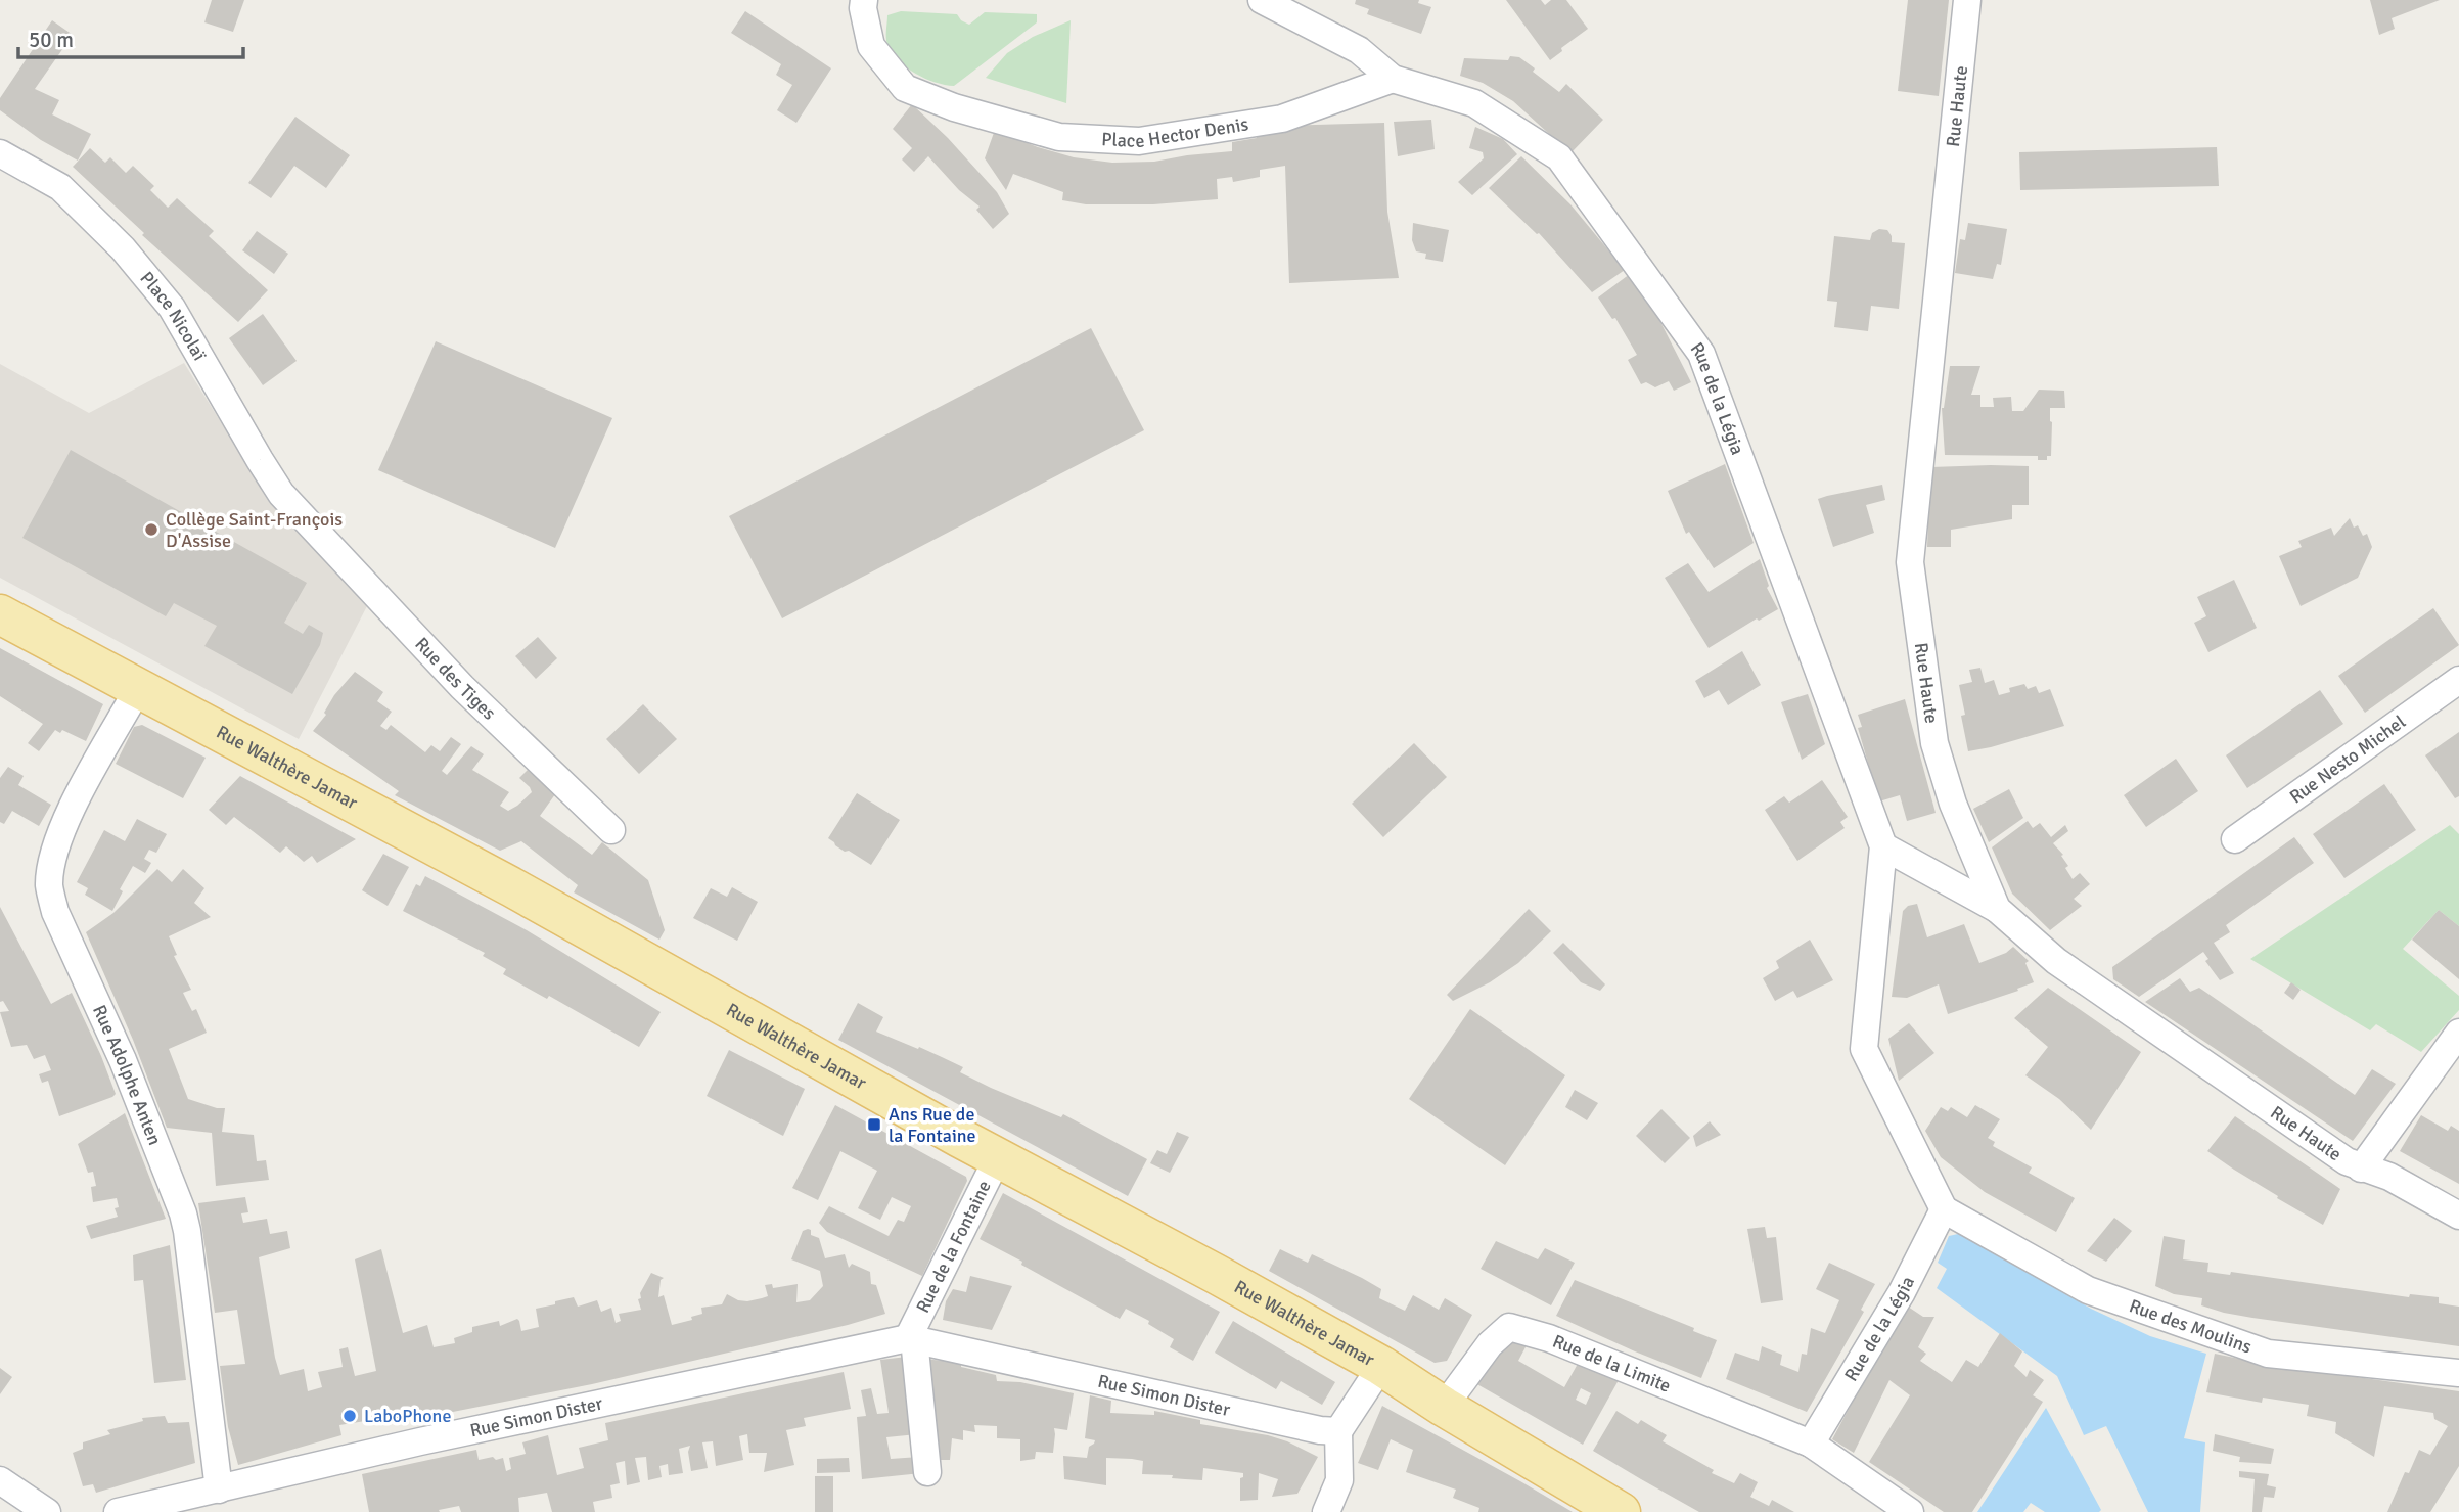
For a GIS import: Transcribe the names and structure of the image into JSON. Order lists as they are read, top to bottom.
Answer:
{
  "streets": {
    "main road": ["Rue Walthère Jamar"],
    "street": [
      "Rue Haute",
      "Place Hector Denis",
      "Place Nicolaï",
      "Rue de la Légia",
      "Rue des Tiges",
      "Rue Nesto Michel",
      "Rue Adolphe Anten",
      "Rue de la Fontaine",
      "Rue des Moulins",
      "Rue de la Limite",
      "Rue Simon Dister"
    ]
  },
  "crossings": [
    ["Place Hector Denis", "Rue de la Légia"],
    ["Place Nicolaï", "Rue des Tiges"],
    ["Rue de la Légia", "Rue des Moulins"],
    ["Rue de la Légia", "Rue de la Limite"],
    ["Rue Walthère Jamar", "Rue Adolphe Anten"],
    ["Rue Walthère Jamar", "Rue de la Fontaine"],
    ["Rue Walthère Jamar", "Rue de la Limite"],
    ["Rue Adolphe Anten", "Rue Simon Dister"],
    ["Rue de la Fontaine", "Rue Simon Dister"]
  ],
  "places": {
    "other": ["Collège Saint-François D'Assise", "LaboPhone"],
    "transit": ["Ans Rue de la Fontaine"]
  },
  "scale_bar": "50 m"
}
